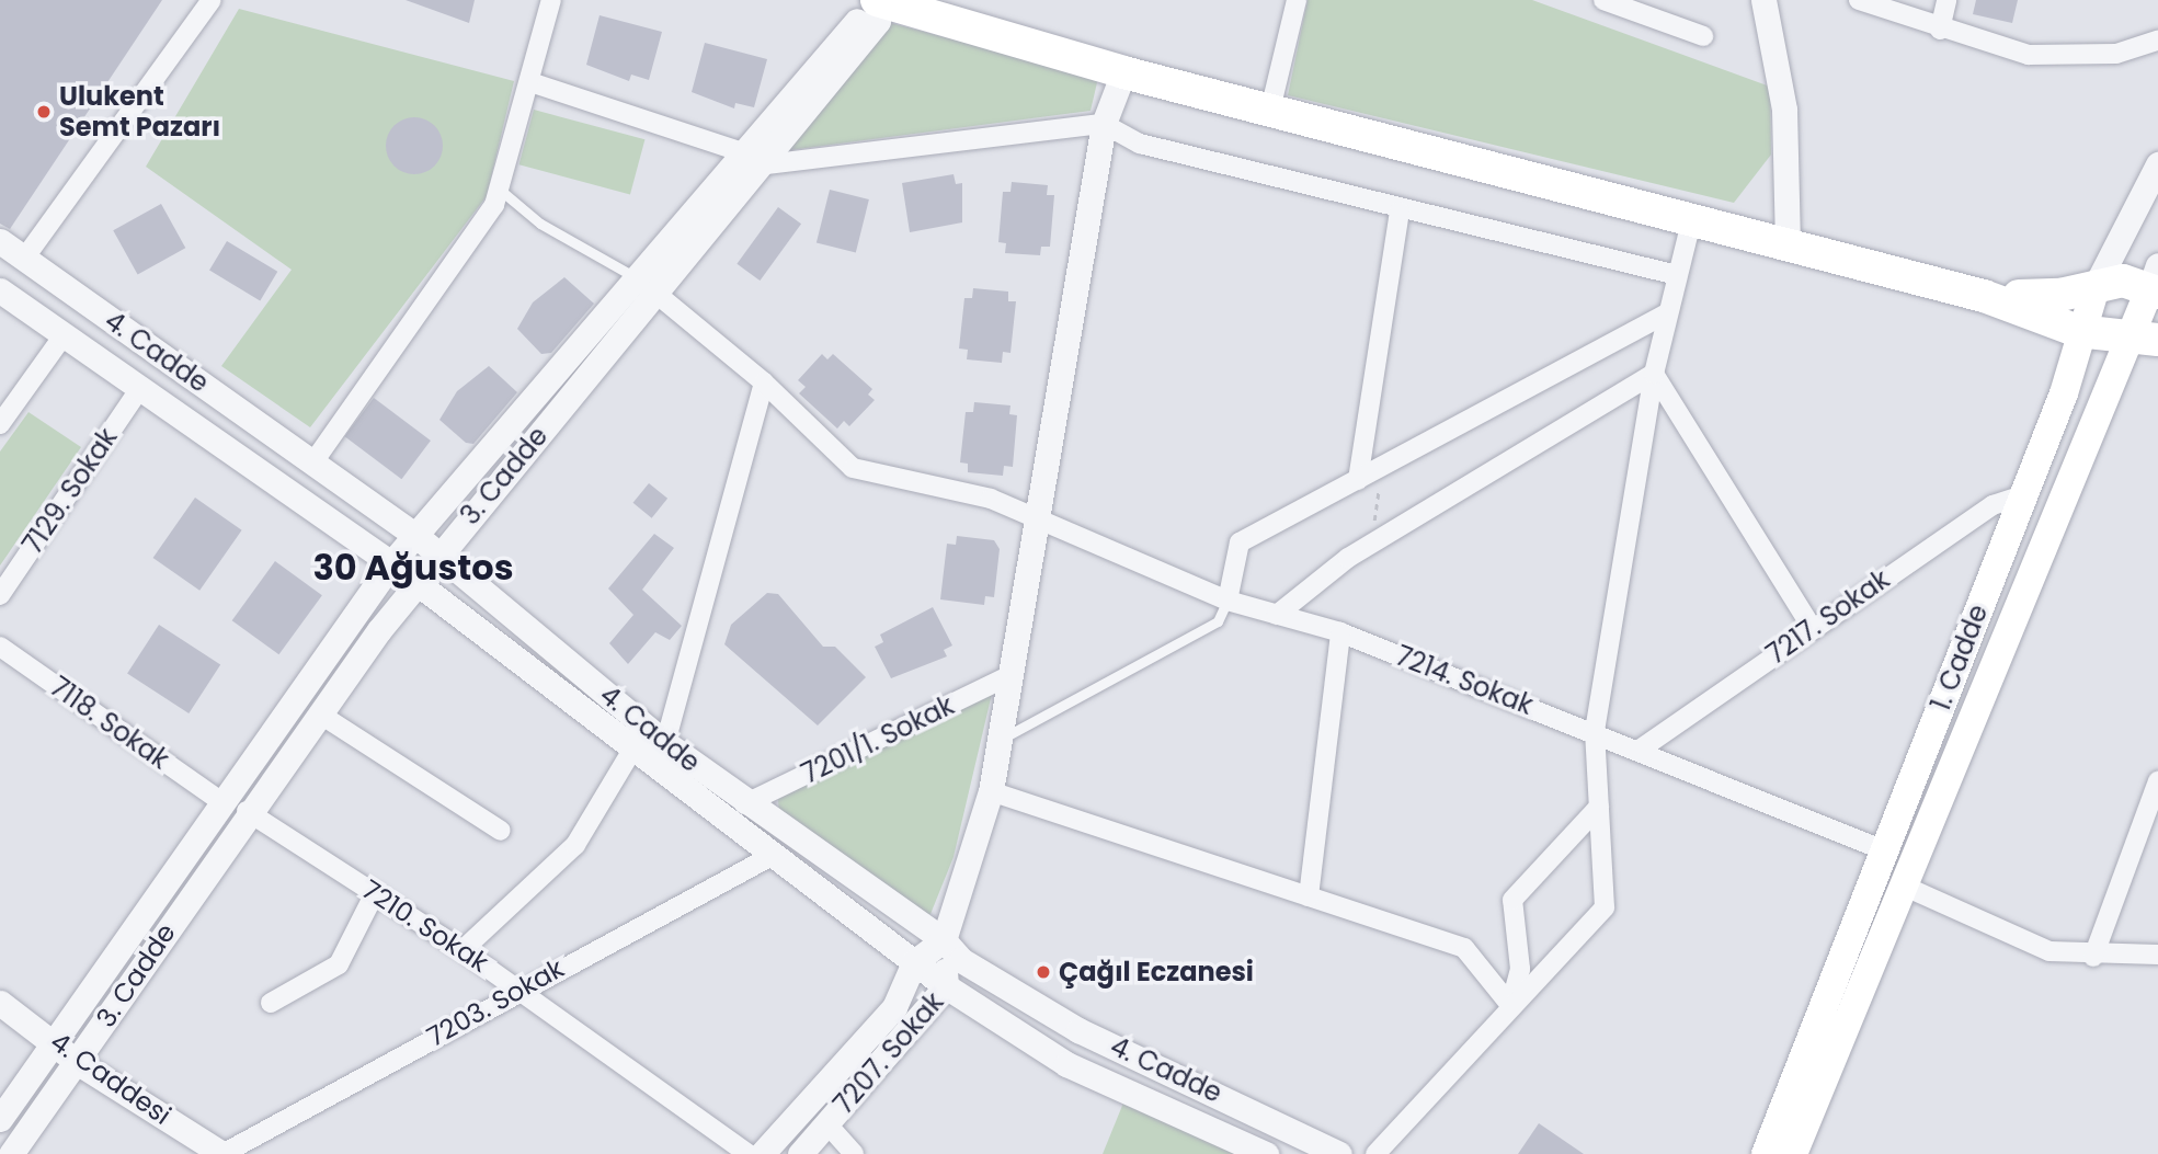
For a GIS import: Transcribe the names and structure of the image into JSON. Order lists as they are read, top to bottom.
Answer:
{
  "streets": {
    "main road": ["1. Cadde"],
    "street": [
      "4. Cadde",
      "3. Cadde",
      "7129. Sokak",
      "7217. Sokak",
      "7214. Sokak",
      "7118. Sokak",
      "7201/1. Sokak",
      "7210. Sokak",
      "7203. Sokak",
      "7207. Sokak",
      "4. Caddesi"
    ]
  },
  "crossings": [
    ["4. Cadde", "3. Cadde"],
    ["4. Cadde", "7129. Sokak"],
    ["4. Cadde", "7201/1. Sokak"],
    ["4. Cadde", "7203. Sokak"],
    ["4. Cadde", "7207. Sokak"],
    ["3. Cadde", "7214. Sokak"],
    ["3. Cadde", "7118. Sokak"],
    ["3. Cadde", "7210. Sokak"],
    ["3. Cadde", "4. Caddesi"],
    ["7217. Sokak", "1. Cadde"],
    ["7217. Sokak", "7214. Sokak"],
    ["1. Cadde", "7214. Sokak"],
    ["7210. Sokak", "7203. Sokak"],
    ["7203. Sokak", "4. Caddesi"]
  ],
  "districts": ["30 Ağustos"],
  "places": ["Ulukent Semt Pazarı", "Çağıl Eczanesi"]
}
